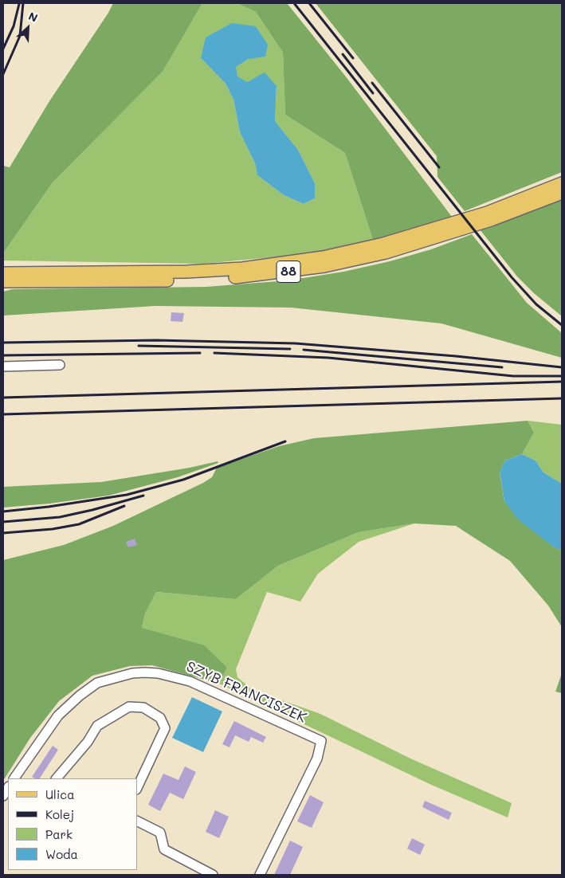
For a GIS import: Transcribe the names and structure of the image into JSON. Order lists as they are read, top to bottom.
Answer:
{
  "streets": {
    "main road": ["88"],
    "street": ["SZYB FRANCISZEK"]
  },
  "legend": [
    "Ulica",
    "Kolej",
    "Park",
    "Woda"
  ],
  "north": "top right"
}
